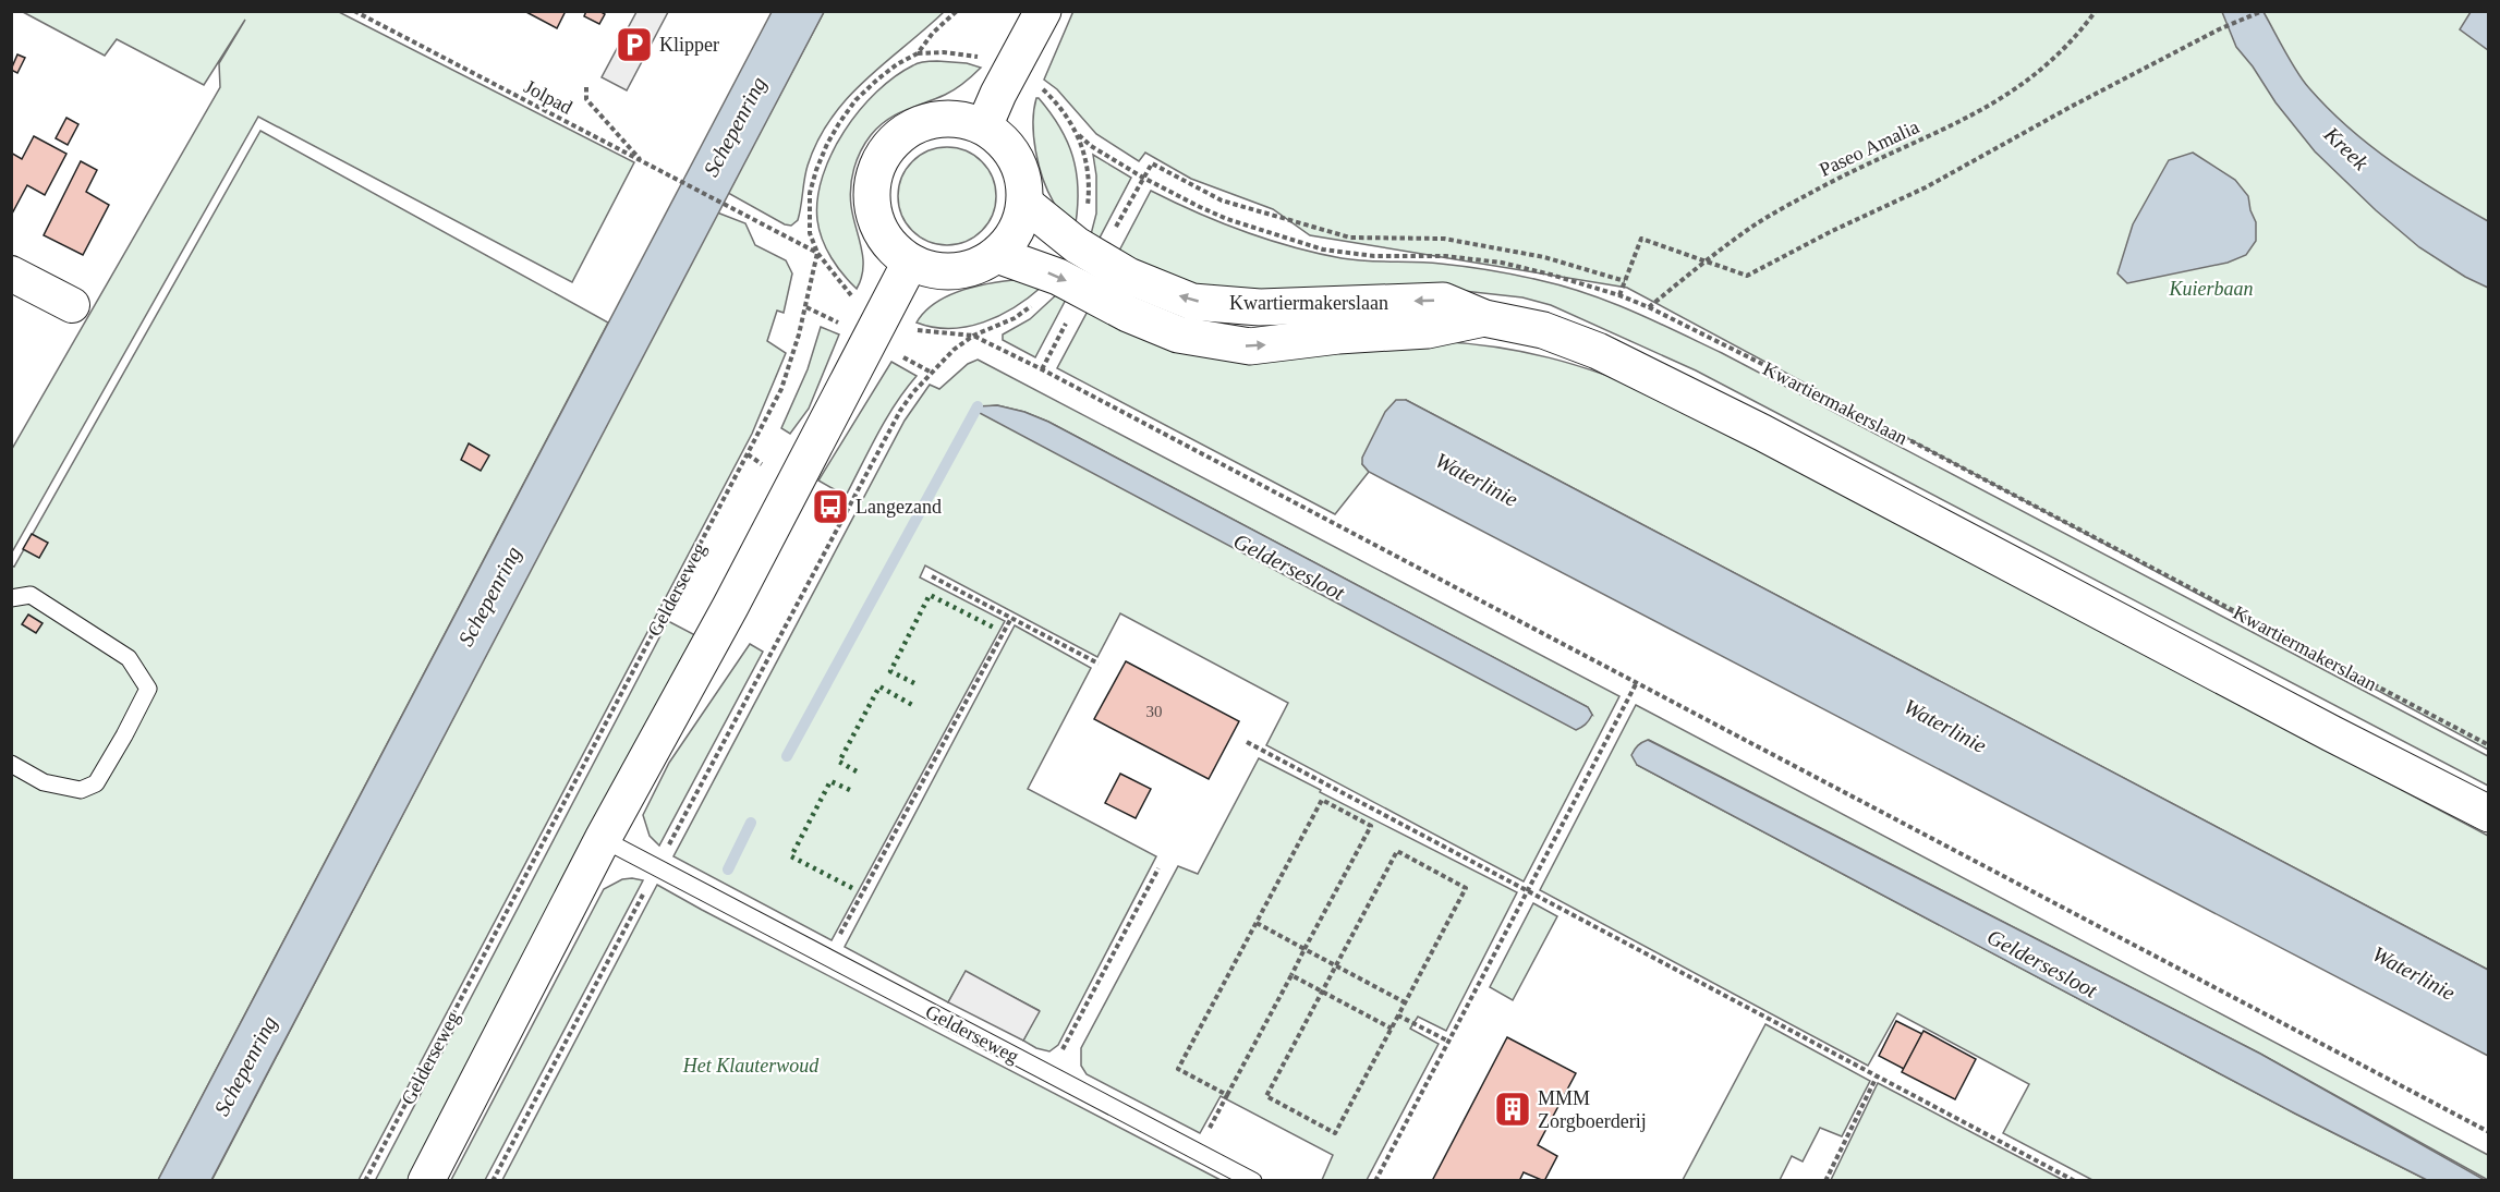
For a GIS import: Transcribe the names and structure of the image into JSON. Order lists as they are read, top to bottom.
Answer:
{
  "streets": {
    "street": ["Kwartiermakerslaan"],
    "lane": ["Gelderseweg"],
    "path": ["Jolpad", "Paseo Amalia"]
  },
  "crossings": [
    ["Paseo Amalia", "Kwartiermakerslaan"]
  ],
  "water": [
    "Schepenring",
    "Kreek",
    "Waterlinie",
    "Geldersesloot"
  ],
  "parks": ["Kuierbaan", "Het Klauterwoud"],
  "places": {
    "parking": ["Klipper"],
    "bus stop": ["Langezand"],
    "building": ["MMM Zorgboerderij"]
  },
  "house_numbers": ["30"]
}
